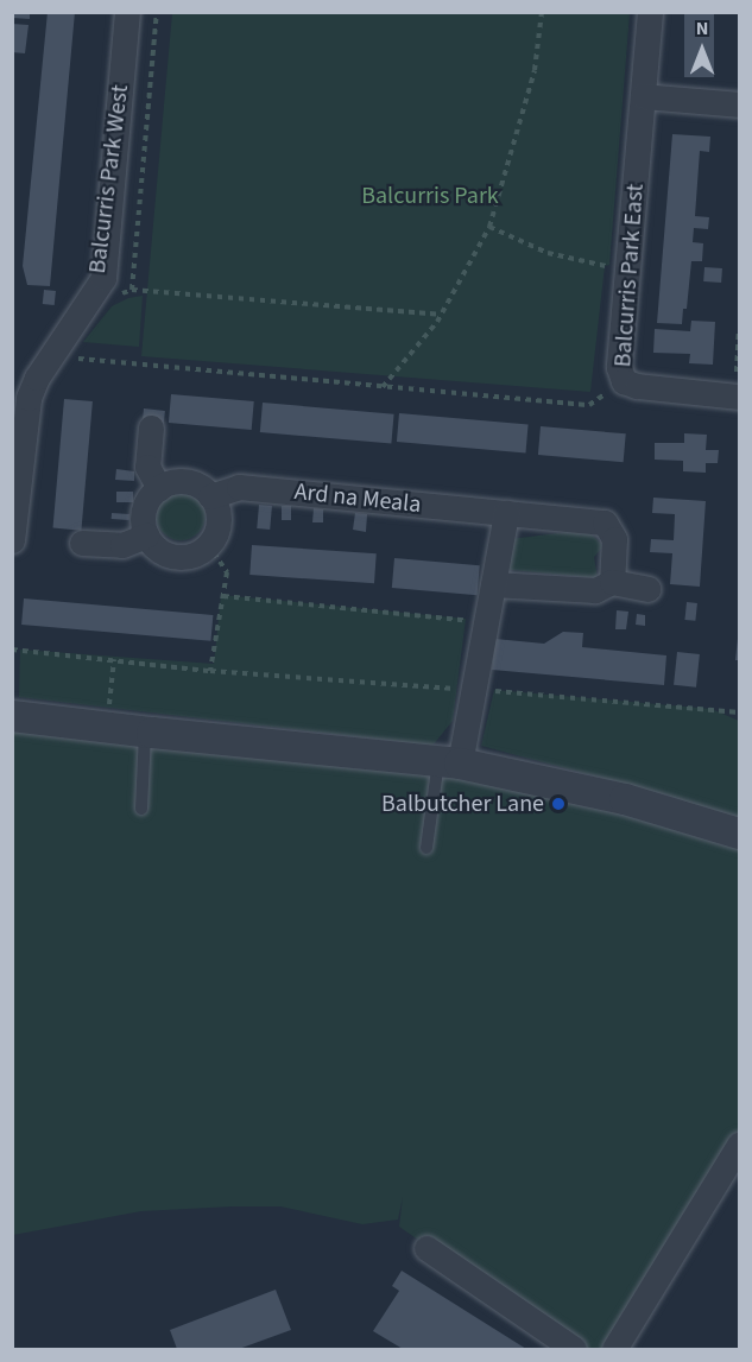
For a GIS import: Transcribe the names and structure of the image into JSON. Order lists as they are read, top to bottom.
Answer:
{
  "streets": {
    "street": ["Balcurris Park West", "Balcurris Park East", "Ard na Meala"]
  },
  "parks": ["Balcurris Park"],
  "places": ["Balbutcher Lane"],
  "north": "top"
}
